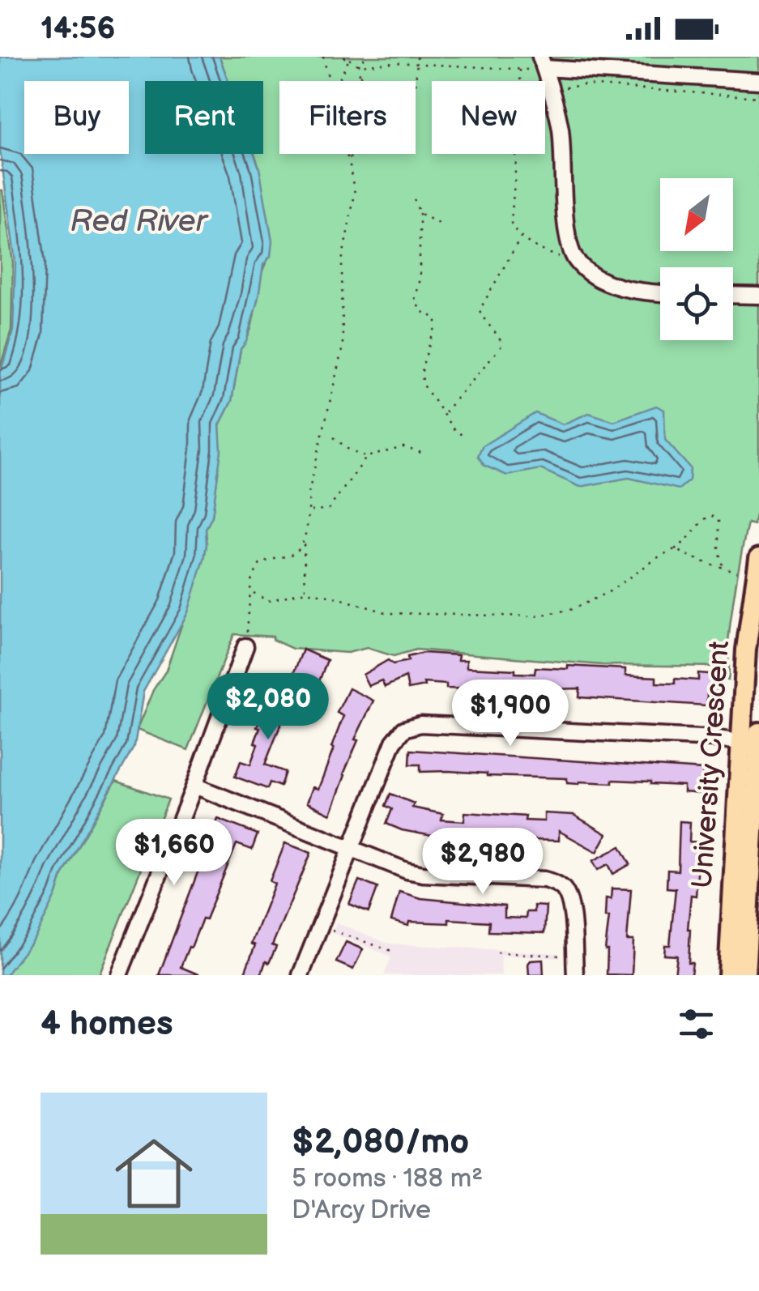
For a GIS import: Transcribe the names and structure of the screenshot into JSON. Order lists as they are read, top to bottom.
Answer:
{
  "streets": {
    "main road": ["University Crescent"]
  },
  "water": ["Red River"],
  "north": "bottom left",
  "page": {
    "status": "14:56",
    "chip": [
      "Buy",
      "Rent",
      "Filters",
      "New"
    ],
    "price": [
      "$2,080",
      "$1,900",
      "$1,660",
      "$2,980"
    ],
    "heading": "4 homes",
    "list": [
      {
        "name": "$2,080/mo",
        "note": "5 rooms · 188 m² · D'Arcy Drive"
      }
    ]
  }
}
